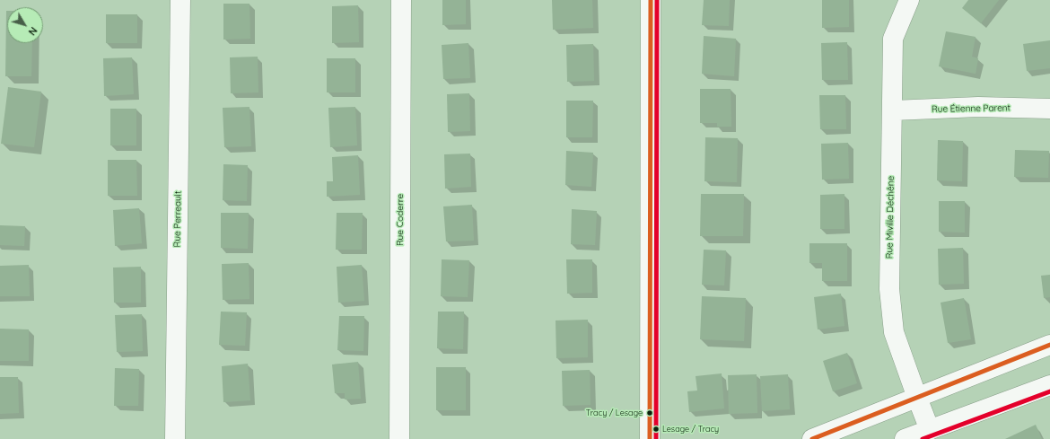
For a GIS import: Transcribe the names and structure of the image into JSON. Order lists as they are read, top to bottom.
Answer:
{
  "streets": {
    "street": [
      "Rue Étienne Parent",
      "Rue Miville Déchêne",
      "Rue Perreault",
      "Rue Coderre"
    ]
  },
  "crossings": [
    ["Rue Étienne Parent", "Rue Miville Déchêne"]
  ],
  "places": ["Tracy / Lesage", "Lesage / Tracy"],
  "north": "bottom right"
}
